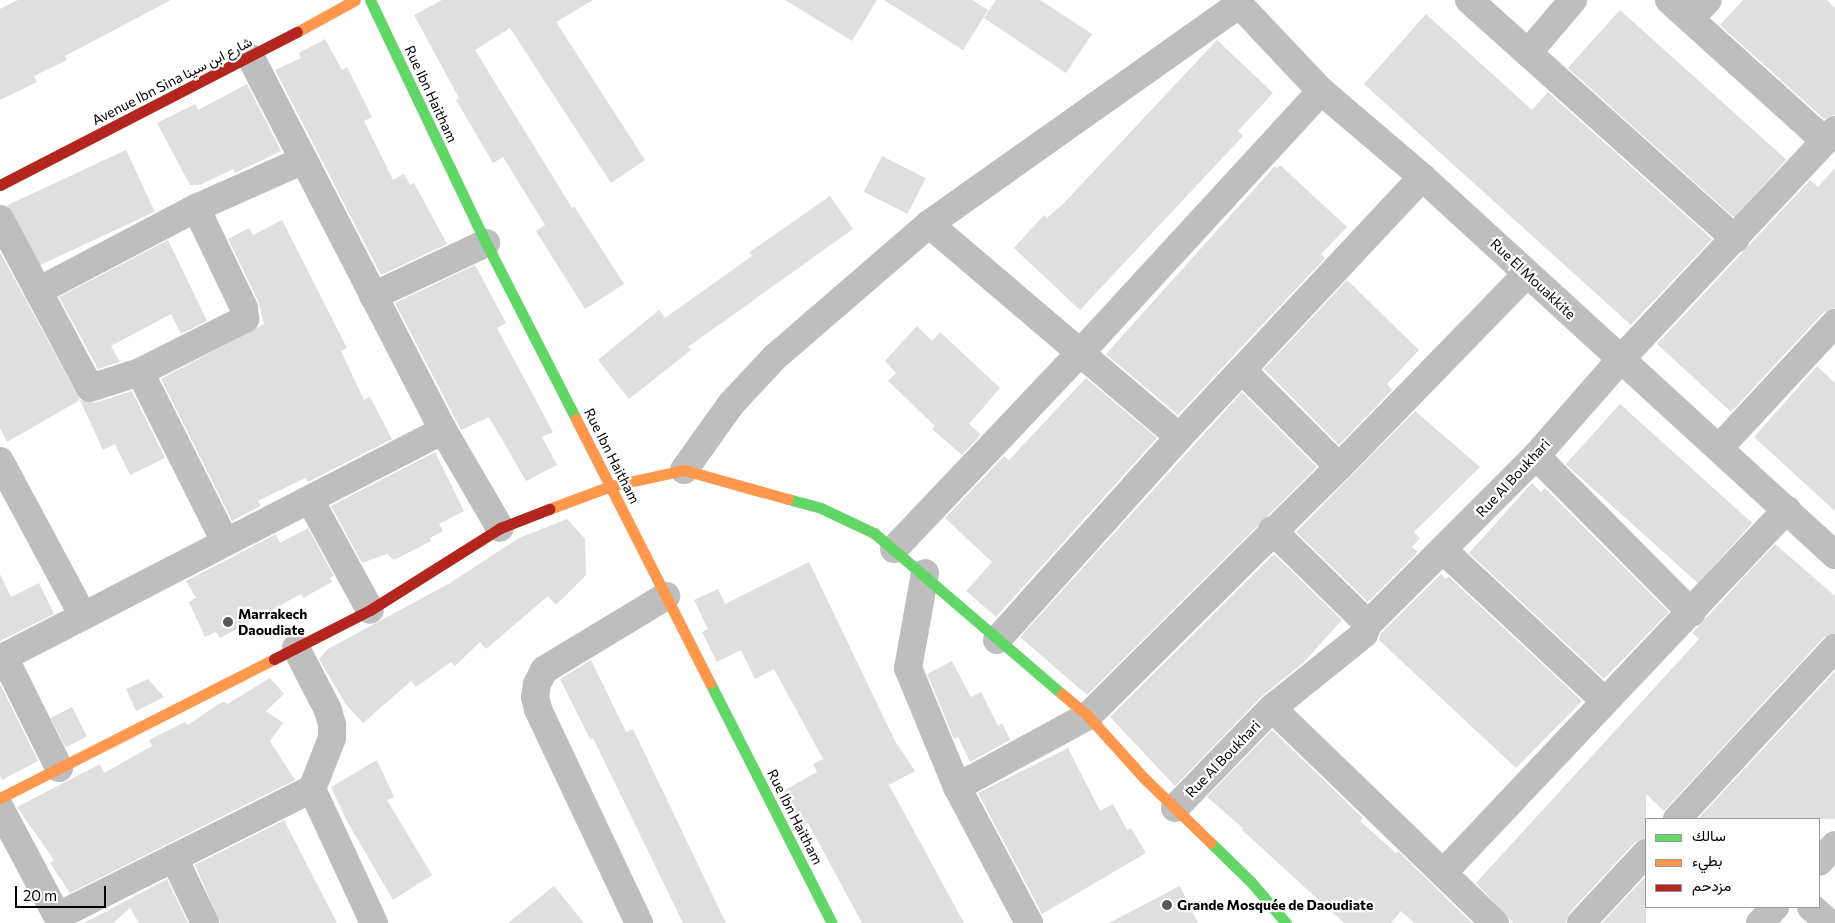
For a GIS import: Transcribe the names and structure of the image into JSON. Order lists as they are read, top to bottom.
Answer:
{
  "streets": {
    "street": [
      "Avenue Ibn Sina شارع ابن سينا",
      "Rue Ibn Haitham",
      "Rue El Mouakkite",
      "Rue Al Boukhari"
    ]
  },
  "crossings": [
    ["Rue El Mouakkite", "Rue Al Boukhari"]
  ],
  "places": ["Marrakech Daoudiate", "Grande Mosquée de Daoudiate"],
  "legend": ["سالك", "بطيء", "مزدحم"],
  "scale_bar": "20 m"
}
